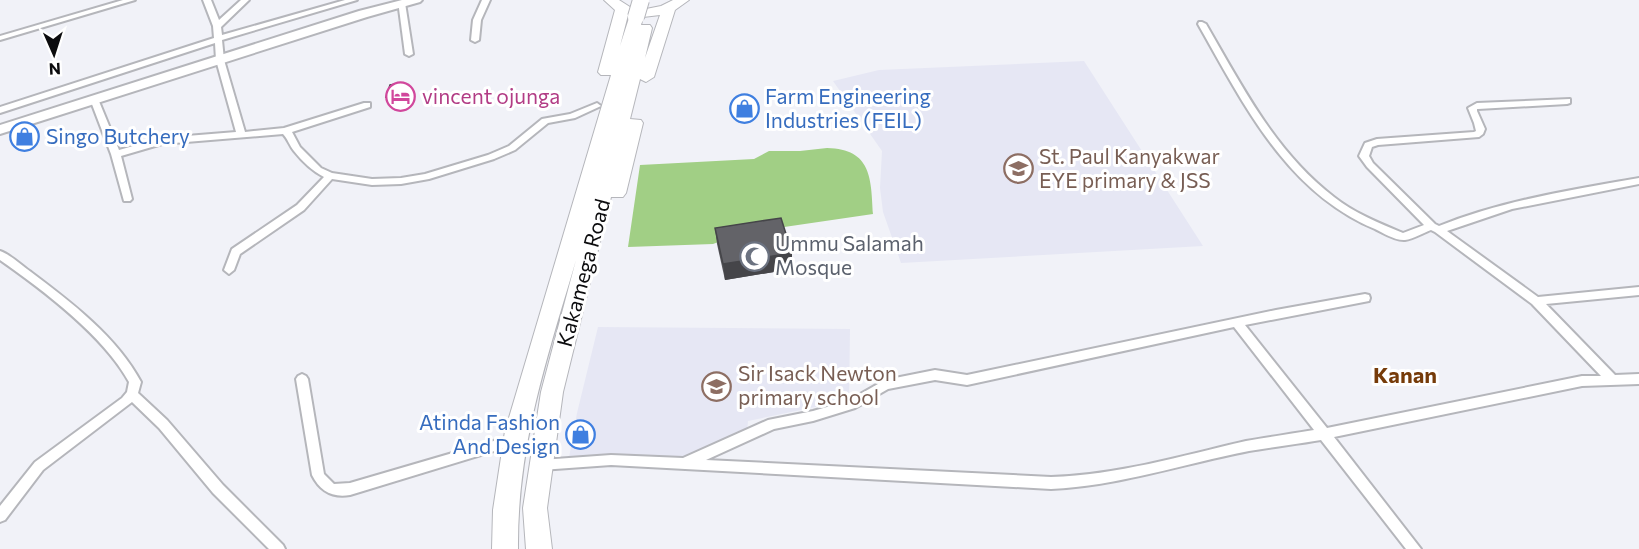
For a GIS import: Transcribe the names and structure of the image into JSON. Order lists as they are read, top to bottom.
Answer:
{
  "streets": {
    "highway": ["Kakamega Road"]
  },
  "districts": ["Kanan"],
  "places": {
    "hotel": ["vincent ojunga"],
    "shop": ["Farm Engineering Industries (FEIL)", "Singo Butchery", "Atinda Fashion And Design"],
    "school or university": ["St. Paul Kanyakwar EYE primary & JSS", "Sir Isack Newton primary school"],
    "mosque": ["Ummu Salamah Mosque"]
  },
  "north": "bottom"
}
